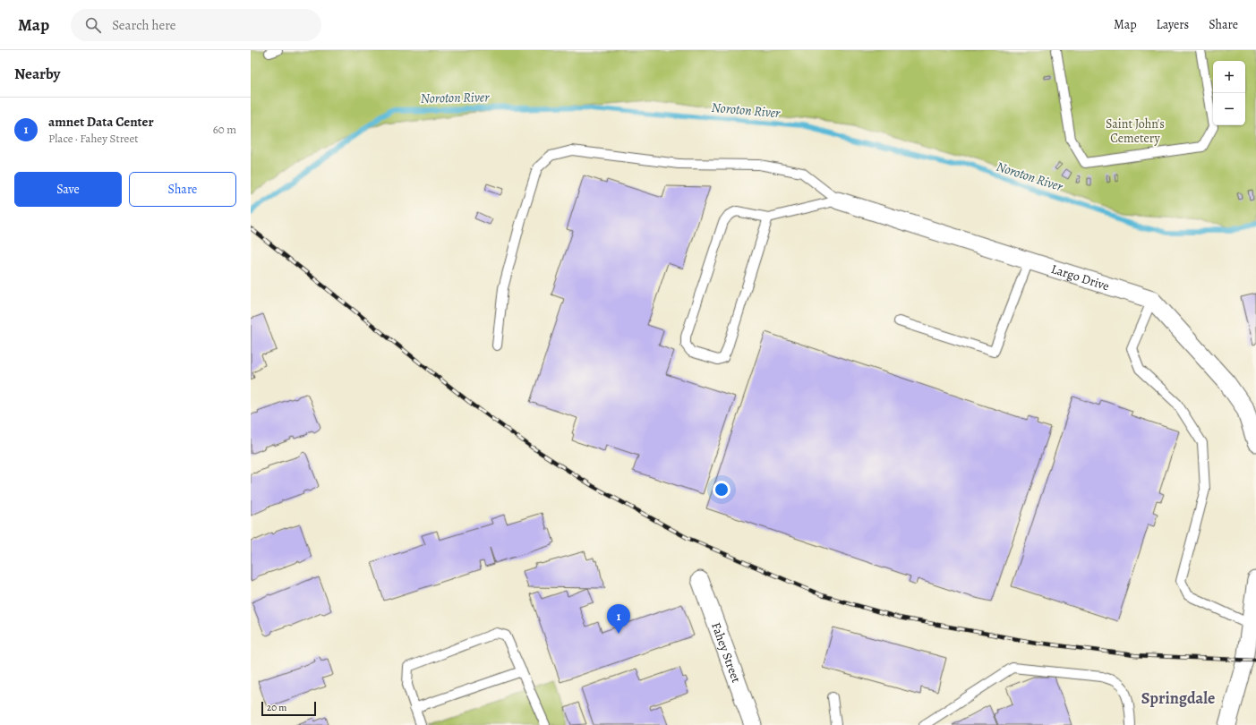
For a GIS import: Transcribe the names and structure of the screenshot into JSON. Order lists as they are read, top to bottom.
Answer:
{
  "streets": {
    "street": ["Largo Drive", "Fahey Street"]
  },
  "districts": ["Springdale"],
  "water": ["Noroton River"],
  "parks": ["Saint John's Cemetery"],
  "scale_bar": "20 m",
  "page": {
    "header": "Map",
    "search": "Search here",
    "nav": ["Map", "Layers", "Share"],
    "heading": "Nearby",
    "map_buttons": ["+", "−"],
    "list": [
      {
        "mark": "1",
        "name": "amnet Data Center",
        "note": "Place · Fahey Street",
        "value": "60 m"
      }
    ],
    "buttons": ["Save", "Share"],
    "pins": "1",
    "scale": "20 m"
  }
}
